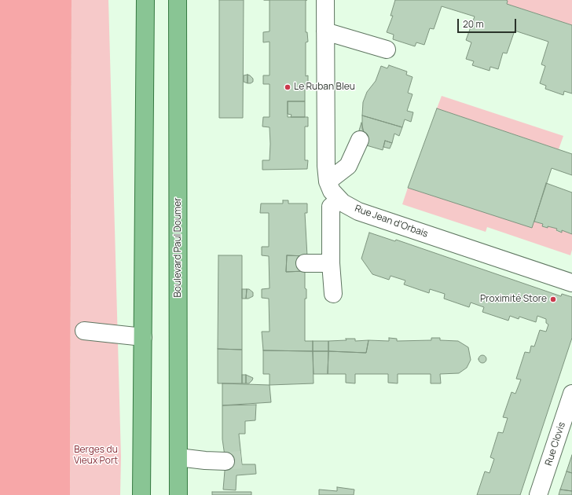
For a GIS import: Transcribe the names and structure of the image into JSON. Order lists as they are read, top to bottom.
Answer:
{
  "streets": {
    "main road": ["Boulevard Paul Doumer"],
    "street": ["Rue Jean d'Orbais", "Rue Clovis"]
  },
  "parks": ["Berges du Vieux Port"],
  "places": ["Le Ruban Bleu", "Proximité Store"],
  "scale_bar": "20 m"
}
